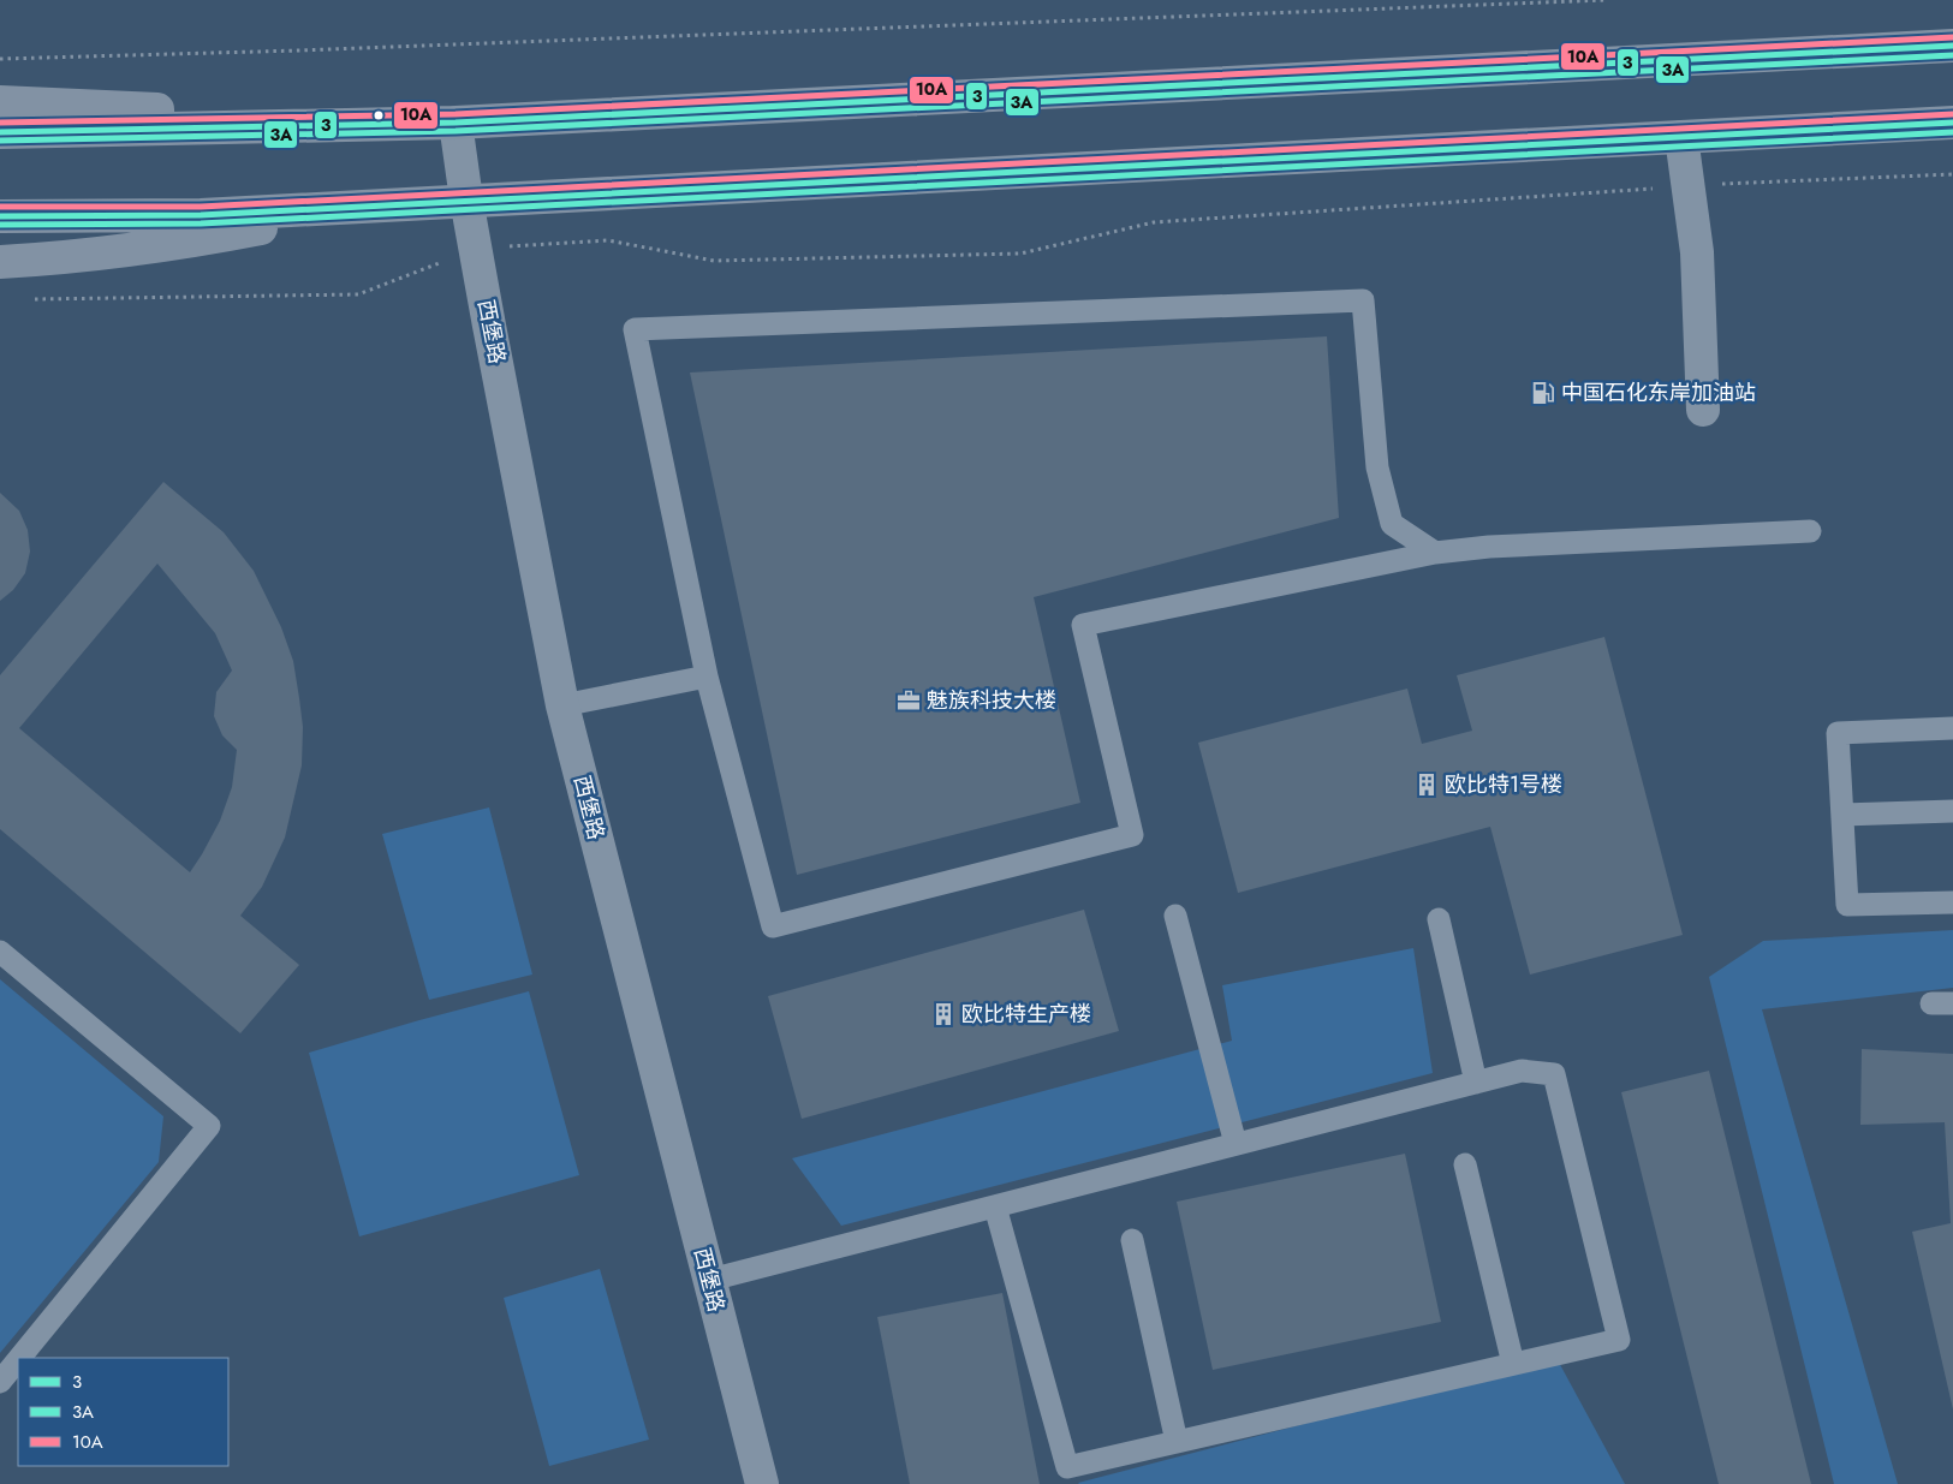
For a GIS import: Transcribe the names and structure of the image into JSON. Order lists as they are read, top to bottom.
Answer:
{
  "streets": {
    "street": ["西堡路"]
  },
  "places": {
    "fuel station": ["中国石化东岸加油站"],
    "office": ["魅族科技大楼"],
    "building": ["欧比特1号楼", "欧比特生产楼"]
  },
  "lines": ["transit line 10A", "transit line 3", "transit line 3A"],
  "legend": ["3", "3A", "10A"]
}
